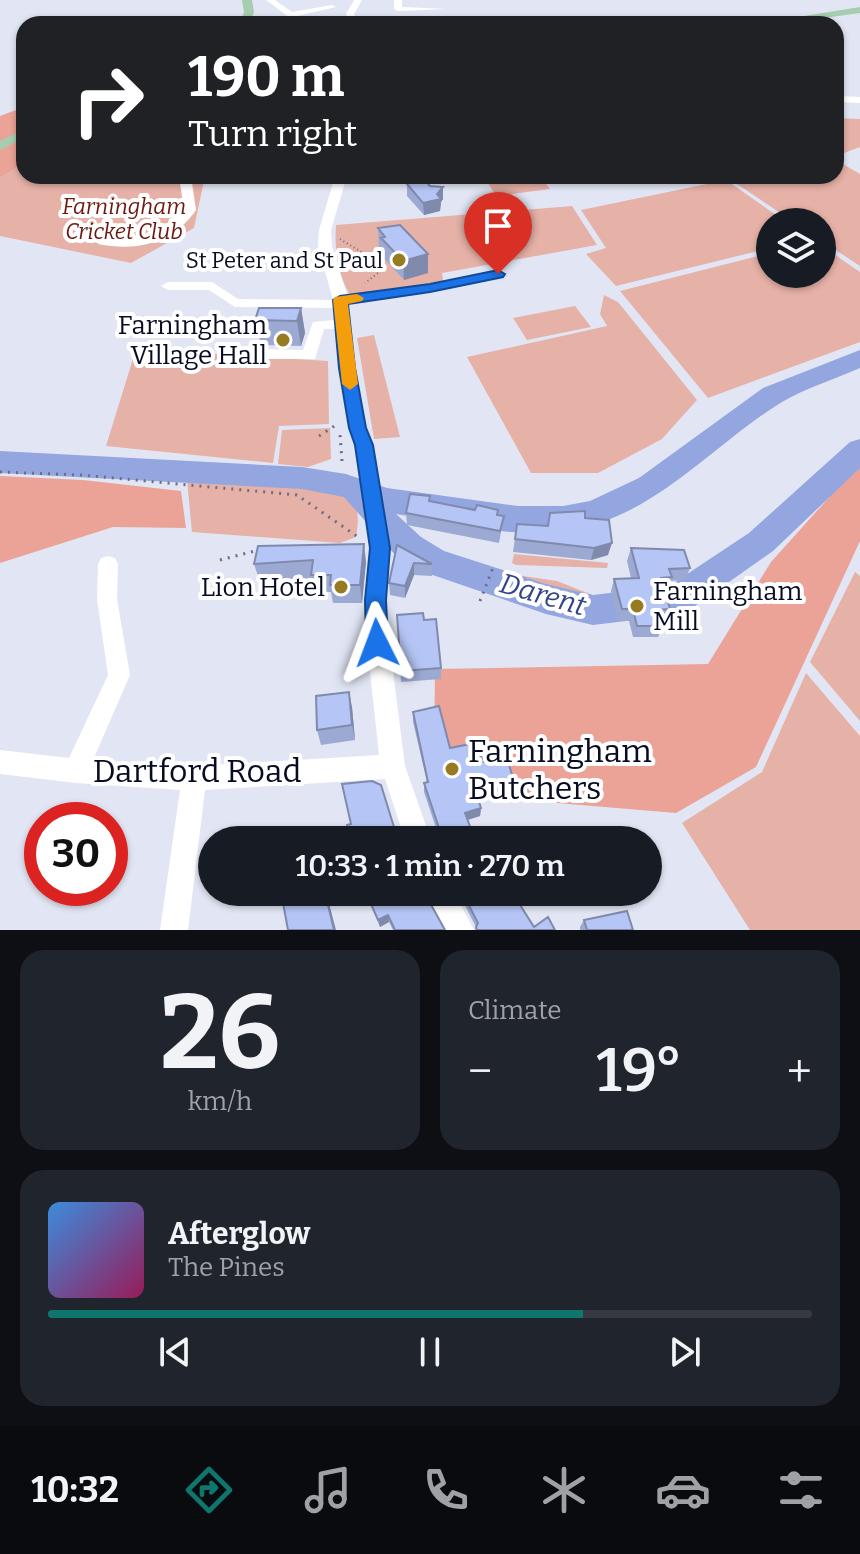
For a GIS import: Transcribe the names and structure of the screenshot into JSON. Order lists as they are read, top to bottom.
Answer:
{
  "streets": {
    "street": ["Dartford Road"]
  },
  "water": ["Darent"],
  "parks": ["Farningham Cricket Club"],
  "places": [
    "St Peter and St Paul",
    "Farningham Village Hall",
    "Lion Hotel",
    "Farningham Mill",
    "Farningham Butchers"
  ],
  "page": {
    "turn": ["190 m", "Turn right"],
    "limit": "30",
    "trip": "10:33 · 1 min · 270 m",
    "tile": [
      ["26", "km/h"],
      "Climate"
    ],
    "heat": ["−", "19°", "+"],
    "song": ["Afterglow", "The Pines"],
    "tabs": "10:32"
  }
}
